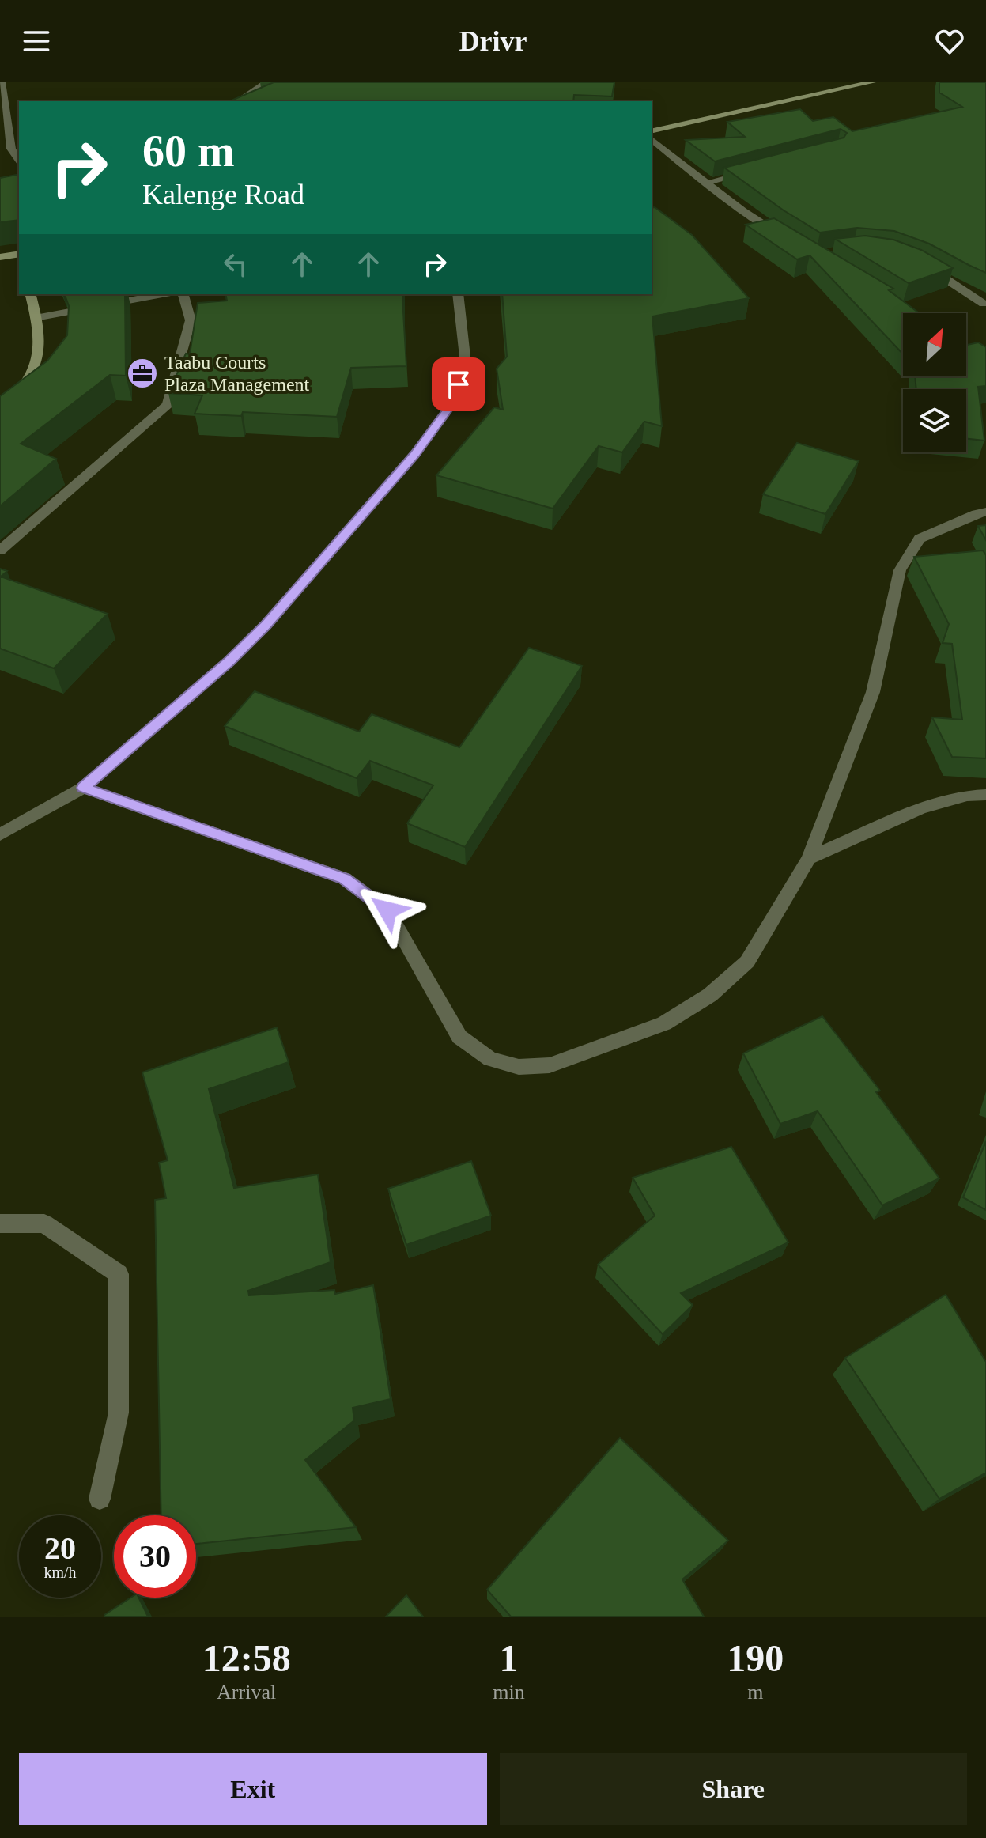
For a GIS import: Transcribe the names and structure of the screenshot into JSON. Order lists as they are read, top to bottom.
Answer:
{
  "places": {
    "office": ["Taabu Courts Plaza Management"]
  },
  "north": "top right",
  "page": {
    "header": "Drivr",
    "turn": ["60 m", "Kalenge Road"],
    "speed": "20 km/h",
    "limit": "30",
    "eta": [
      "12:58",
      "Arrival",
      "1",
      "min",
      "190",
      "m"
    ],
    "buttons": ["Exit", "Share"]
  }
}
